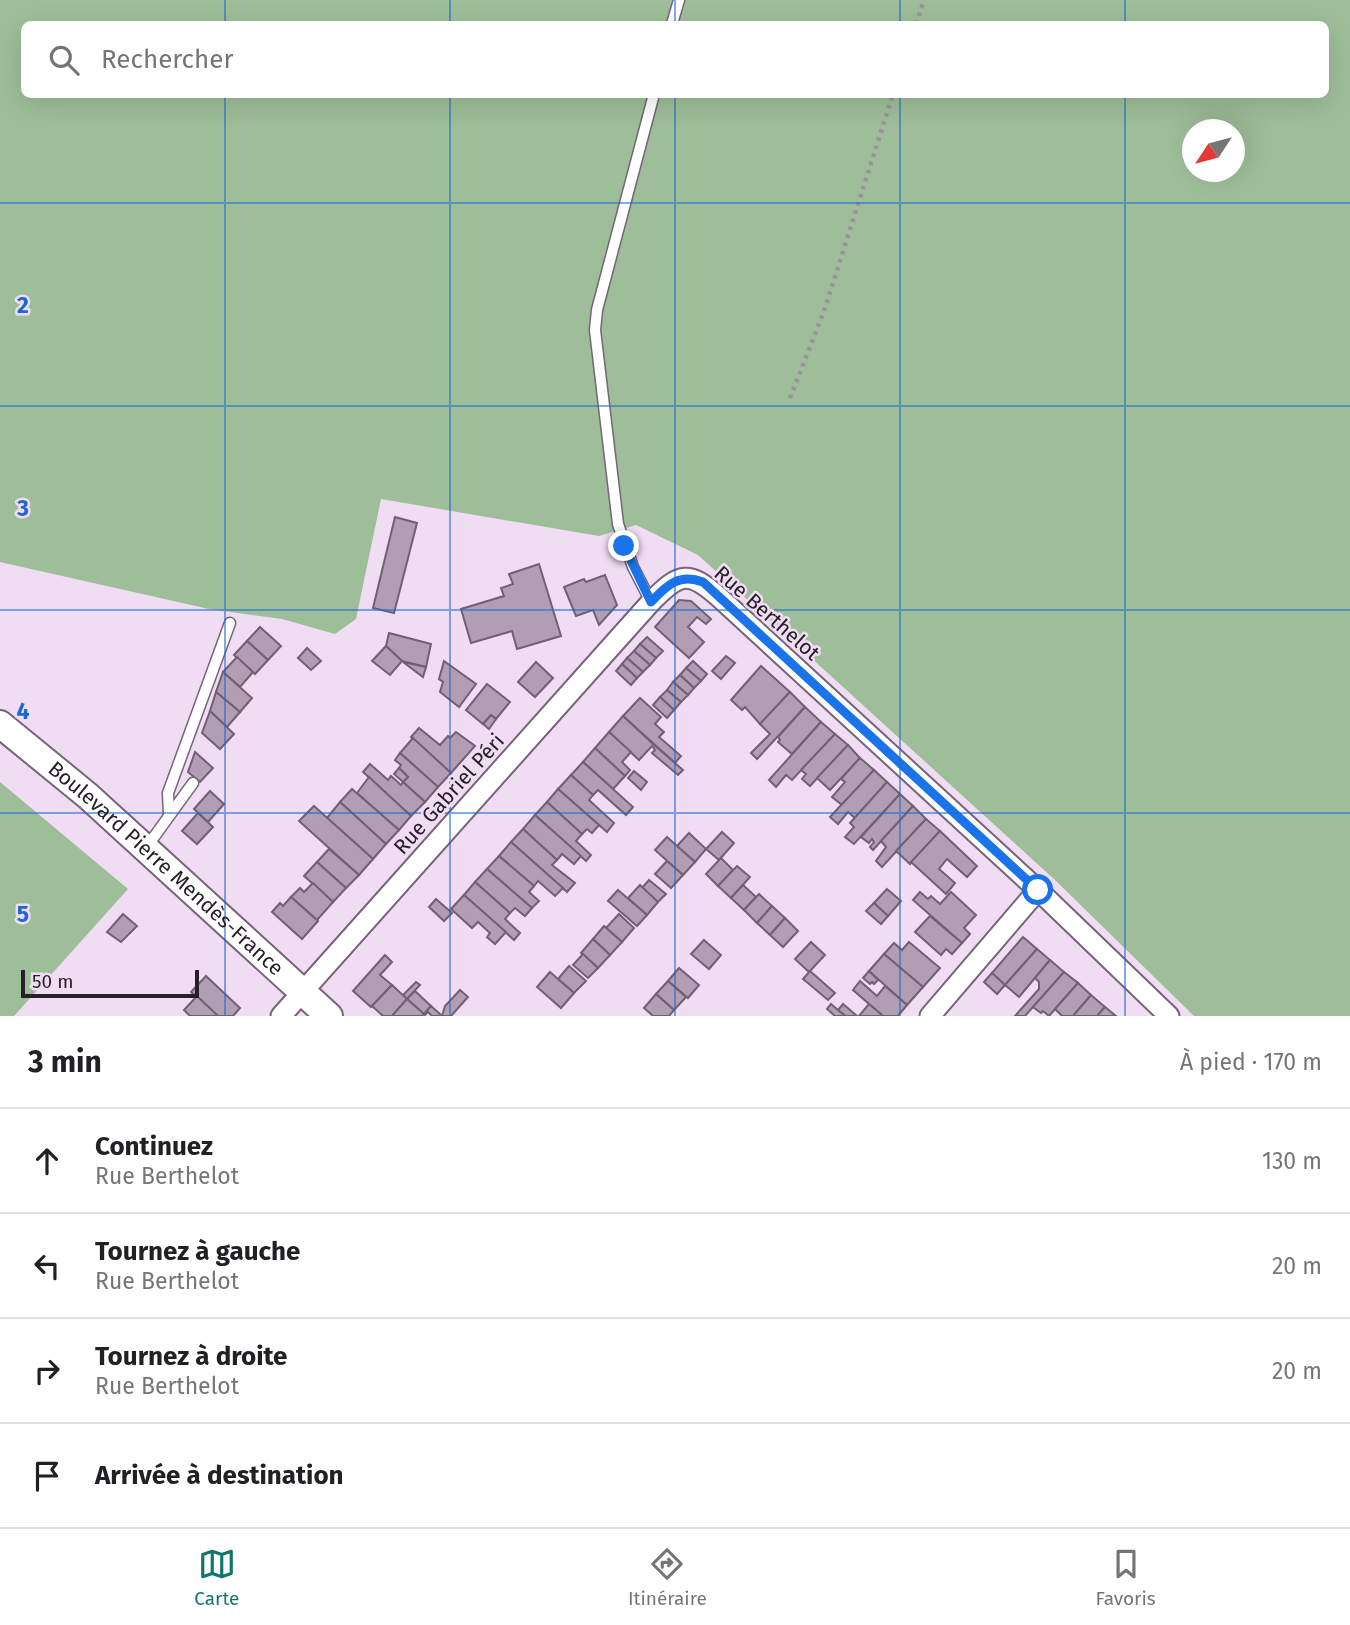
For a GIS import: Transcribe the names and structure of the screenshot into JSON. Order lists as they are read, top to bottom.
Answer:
{
  "streets": {
    "street": ["Rue Berthelot", "Rue Gabriel Péri", "Boulevard Pierre Mendès-France"]
  },
  "crossings": [
    ["Rue Berthelot", "Rue Gabriel Péri"],
    ["Rue Gabriel Péri", "Boulevard Pierre Mendès-France"]
  ],
  "scale_bar": "50 m",
  "north": "bottom left",
  "page": {
    "search": "Rechercher",
    "scale": "50 m",
    "heading": ["3 min", "À pied · 170 m"],
    "list": [
      ["Continuez", "Rue Berthelot", "130 m"],
      ["Tournez à gauche", "Rue Berthelot", "20 m"],
      ["Tournez à droite", "Rue Berthelot", "20 m"],
      "Arrivée à destination"
    ],
    "nav": ["Carte", "Itinéraire", "Favoris"]
  },
  "grid": {
    "rows": [
      "2",
      "3",
      "4",
      "5"
    ]
  }
}
